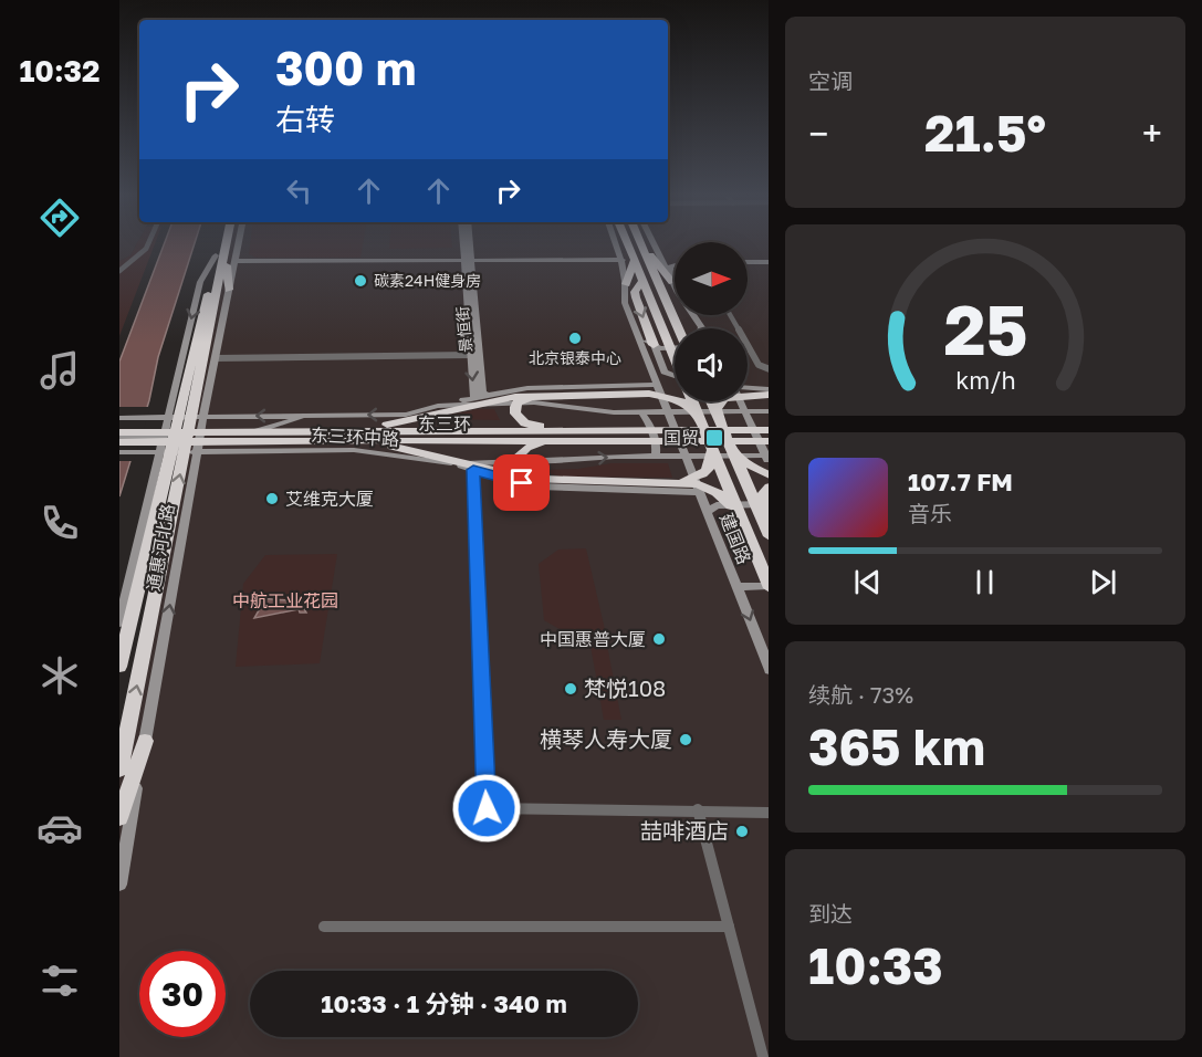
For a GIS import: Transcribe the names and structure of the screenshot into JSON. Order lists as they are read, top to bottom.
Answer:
{
  "streets": {
    "highway": ["东三环", "通惠河北路"],
    "street": ["景恒街", "东三环中路", "建国路"]
  },
  "crossings": [
    ["东三环中路", "建国路"],
    ["东三环中路", "通惠河北路"]
  ],
  "parks": ["中航工业花园"],
  "places": {
    "other": [
      "碳素24H健身房",
      "北京银泰中心",
      "艾维克大厦",
      "中国惠普大厦",
      "梵悦108",
      "横琴人寿大厦",
      "喆啡酒店"
    ],
    "transit": ["国贸"]
  },
  "north": "right",
  "page": {
    "tabs": "10:32",
    "tile": [
      "空调",
      ["续航 · 73%", "365 km"],
      ["到达", "10:33"]
    ],
    "turn": ["300 m", "右转"],
    "heat": ["−", "21.5°", "+"],
    "song": ["107.7 FM", "音乐"],
    "limit": "30",
    "trip": "10:33 · 1 分钟 · 340 m",
    "gauge": ["25", "km/h"]
  }
}
